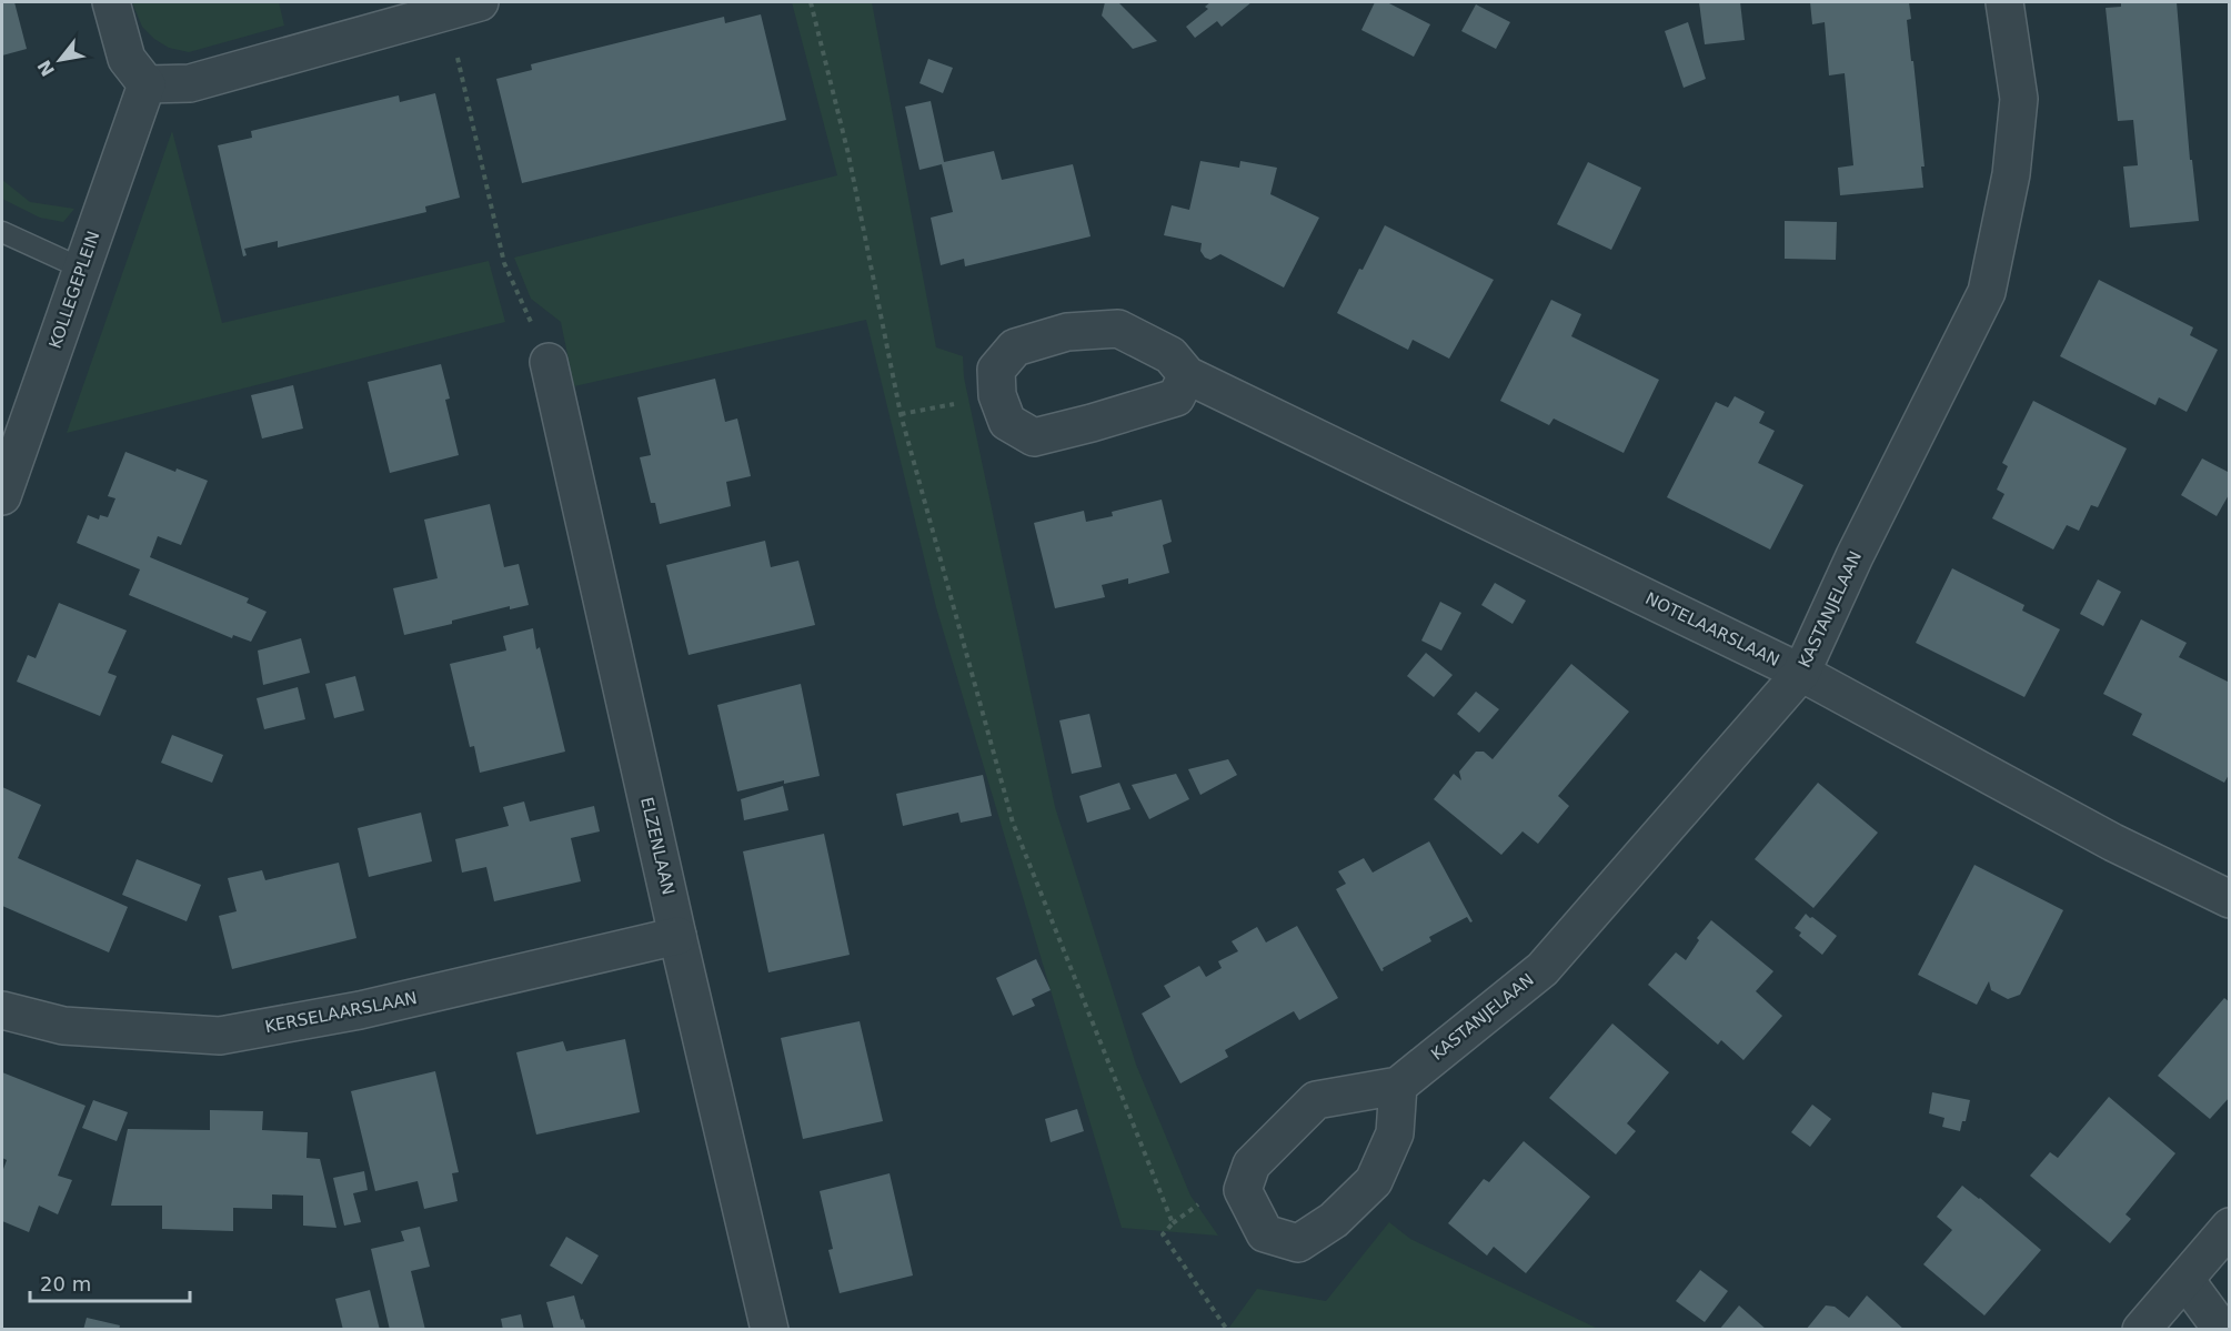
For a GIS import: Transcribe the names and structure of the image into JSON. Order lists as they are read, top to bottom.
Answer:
{
  "streets": {
    "street": [
      "KOLLEGEPLEIN",
      "KASTANJELAAN",
      "NOTELAARSLAAN",
      "ELZENLAAN",
      "KERSELAARSLAAN"
    ]
  },
  "crossings": [
    ["KASTANJELAAN", "NOTELAARSLAAN"],
    ["ELZENLAAN", "KERSELAARSLAAN"]
  ],
  "scale_bar": "20 m",
  "north": "bottom left"
}
